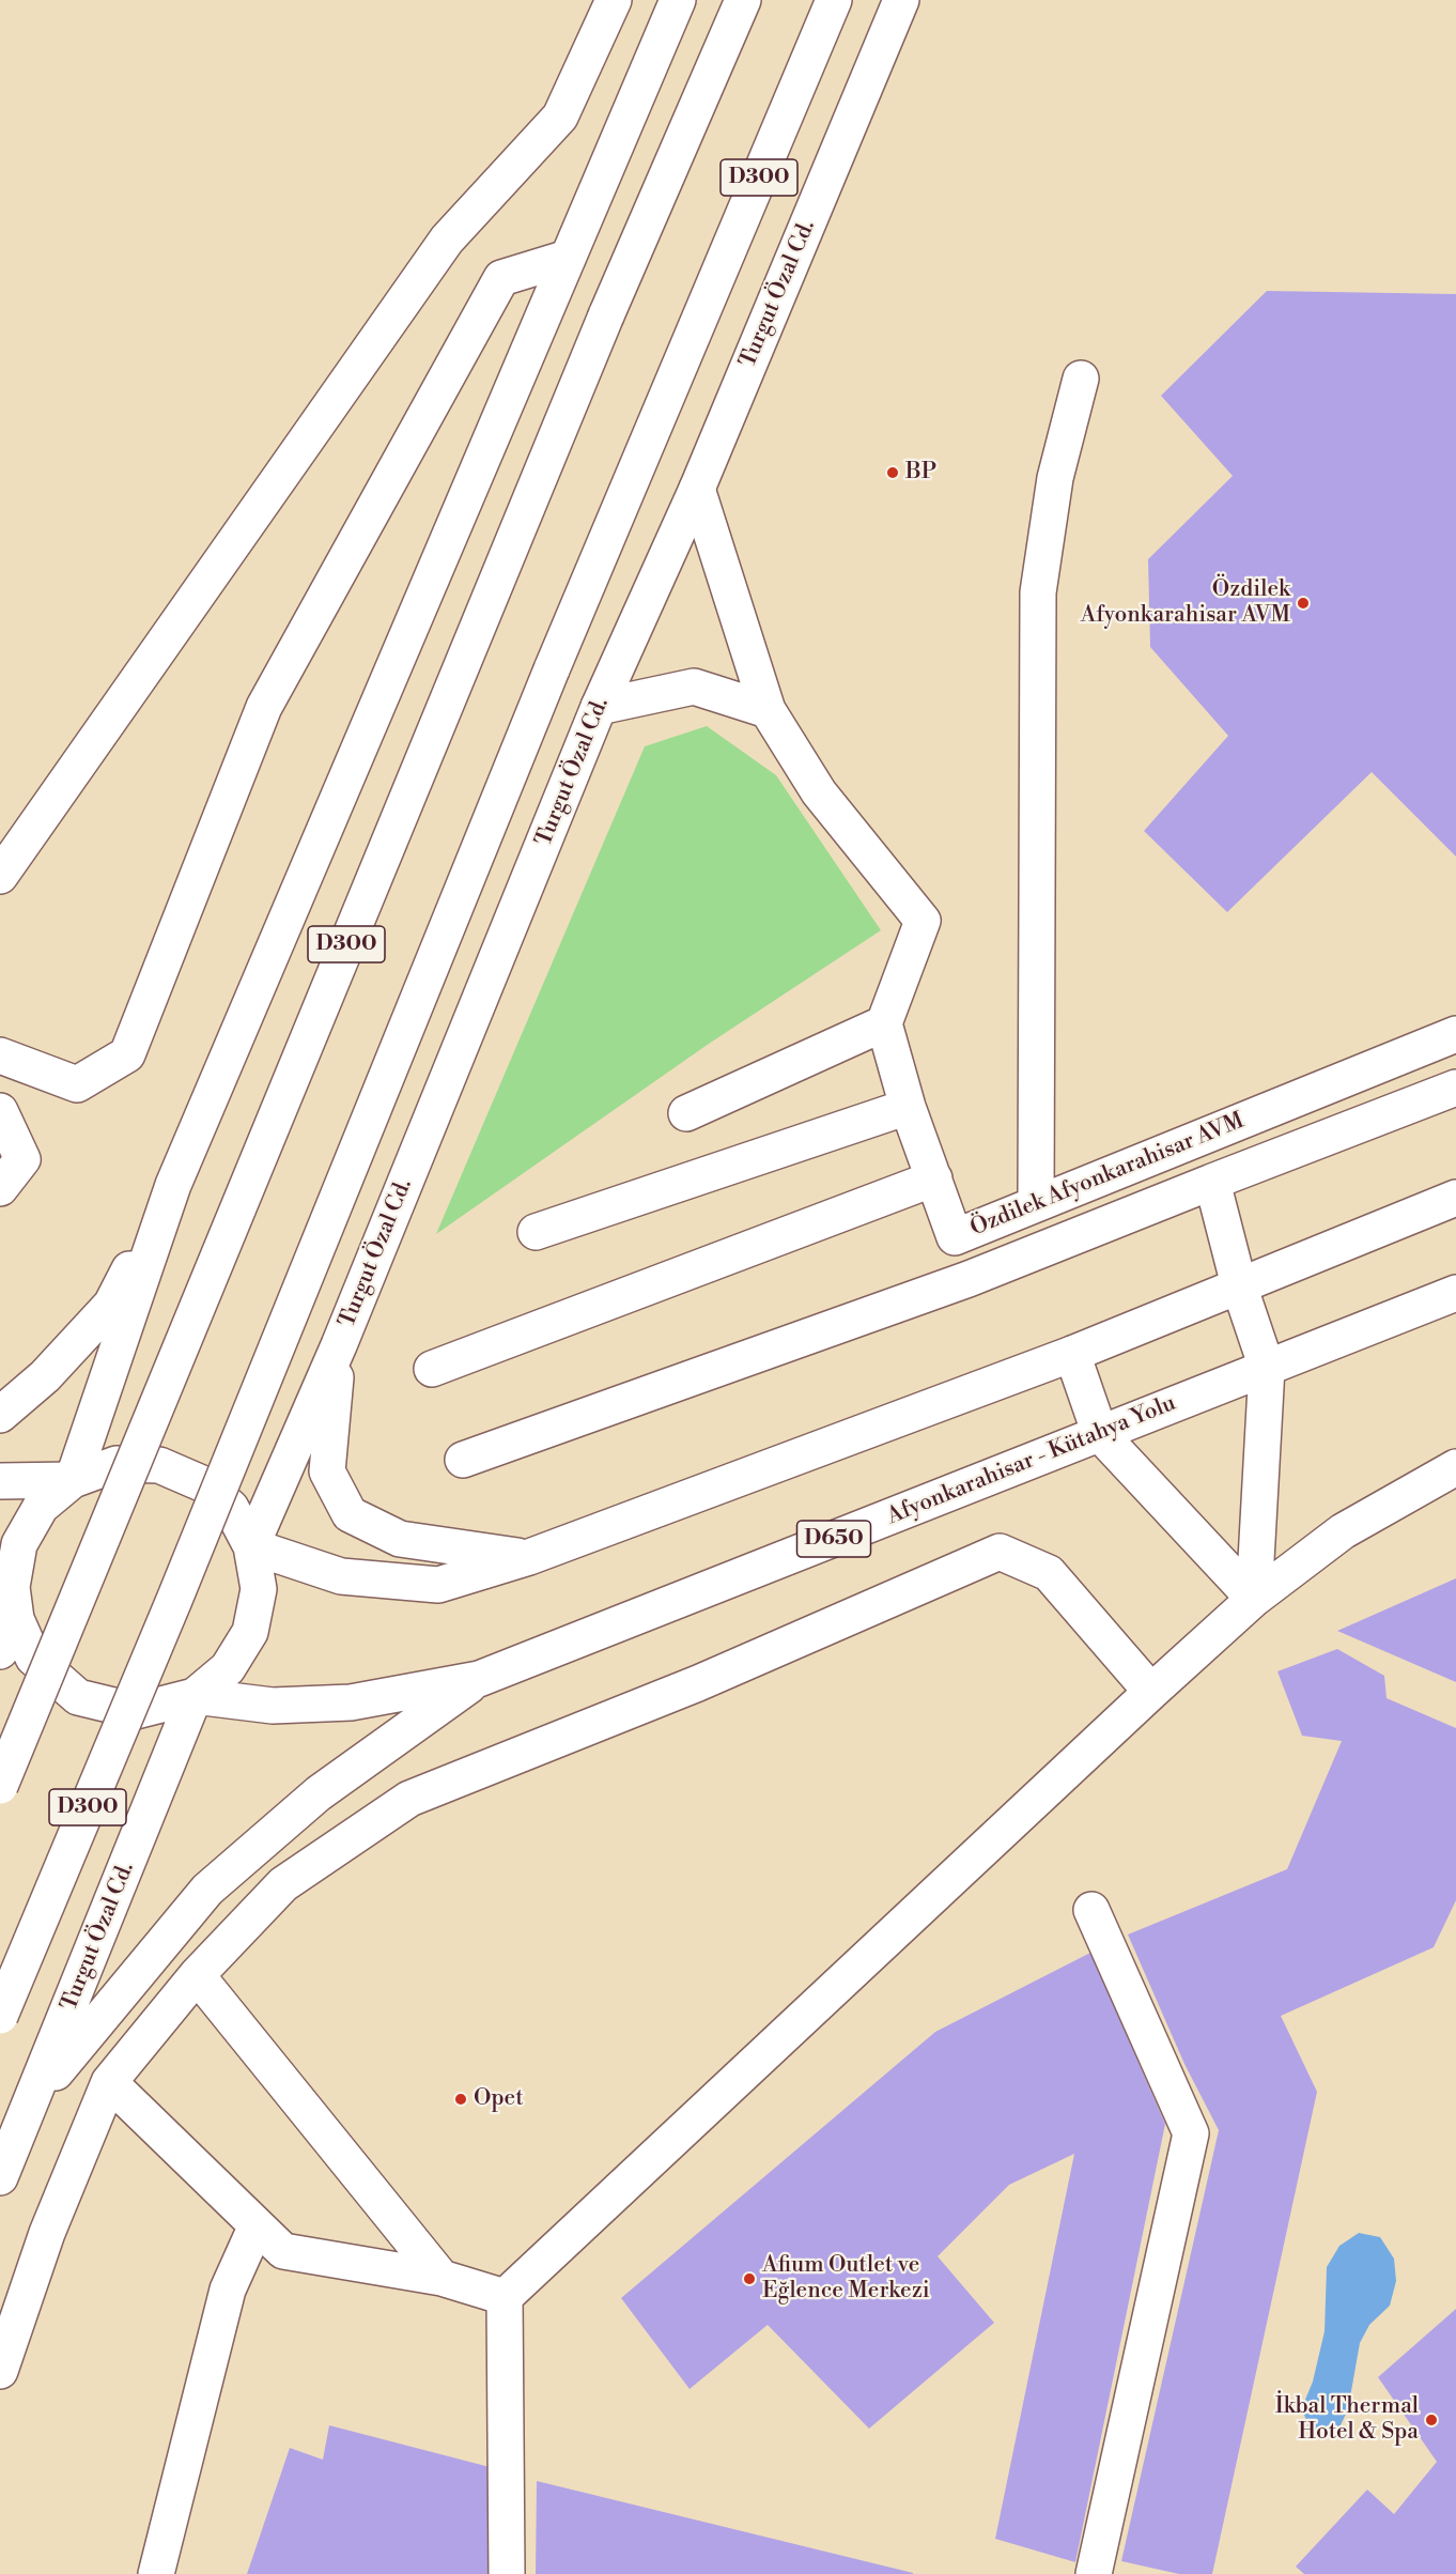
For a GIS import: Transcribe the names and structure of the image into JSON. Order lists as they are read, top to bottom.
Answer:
{
  "streets": {
    "main road": [
      "D300",
      "Turgut Özal Cd.",
      "Özdilek Afyonkarahisar AVM",
      "Afyonkarahisar - Kütahya Yolu",
      "D650"
    ]
  },
  "crossings": [
    ["Turgut Özal Cd.", "Afyonkarahisar - Kütahya Yolu"],
    ["Özdilek Afyonkarahisar AVM", "Afyonkarahisar - Kütahya Yolu"]
  ],
  "places": [
    "BP",
    "Özdilek Afyonkarahisar AVM",
    "Opet",
    "Afium Outlet ve Eğlence Merkezi",
    "İkbal Thermal Hotel & Spa"
  ]
}
